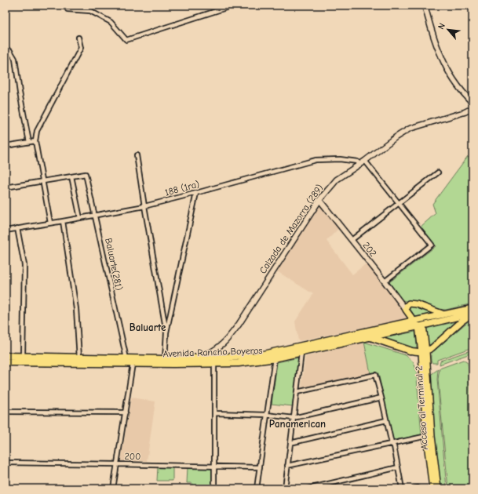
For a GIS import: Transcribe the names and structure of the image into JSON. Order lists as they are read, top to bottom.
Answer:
{
  "streets": {
    "highway": ["Avenida Rancho Boyeros"],
    "main road": ["Acceso al Terminal 2"],
    "street": [
      "188 (1ra)",
      "Calzada de Mazorra (289)",
      "202",
      "Baluarte(281)",
      "200"
    ]
  },
  "crossings": [
    ["188 (1ra)", "Calzada de Mazorra (289)"],
    ["188 (1ra)", "Baluarte(281)"],
    ["Calzada de Mazorra (289)", "202"],
    ["Calzada de Mazorra (289)", "Avenida Rancho Boyeros"],
    ["Baluarte(281)", "Avenida Rancho Boyeros"],
    ["Avenida Rancho Boyeros", "Acceso al Terminal 2"]
  ],
  "districts": ["Baluarte", "Panamerican"],
  "north": "top left"
}
